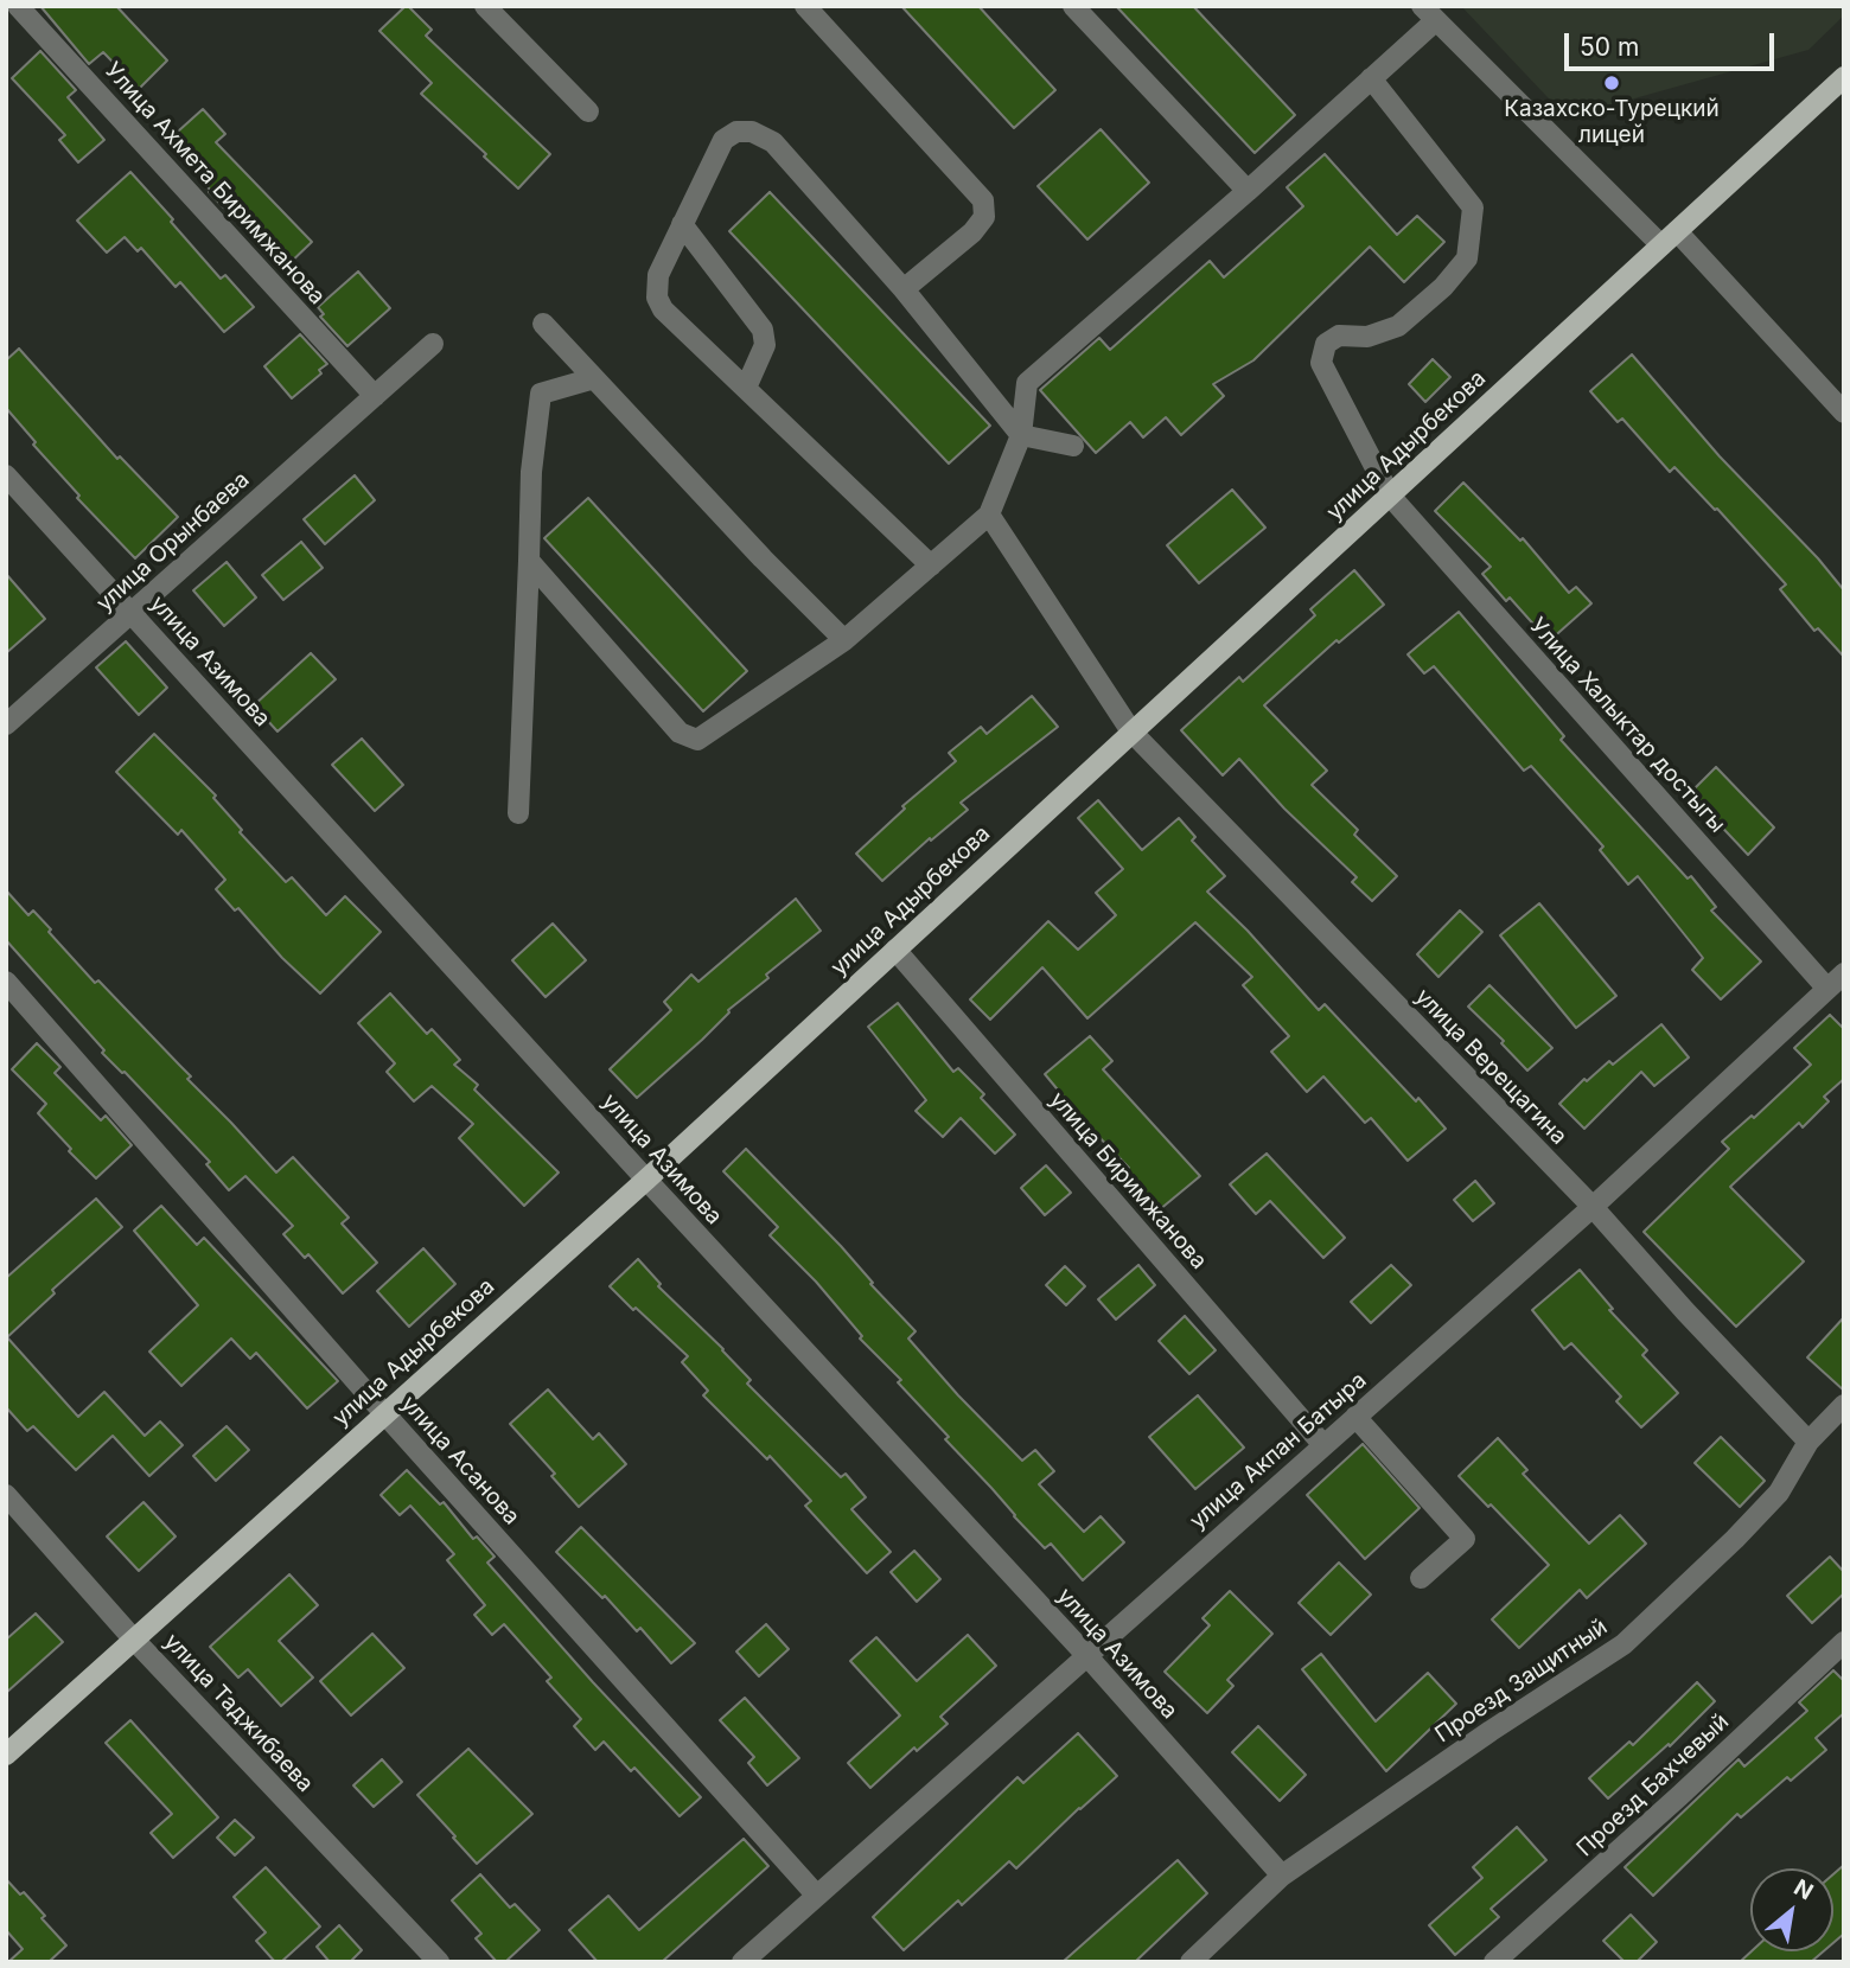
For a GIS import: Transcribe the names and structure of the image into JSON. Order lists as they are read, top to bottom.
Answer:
{
  "streets": {
    "main road": ["улица Адырбекова"],
    "street": [
      "Улица Ахмета Биримжанова",
      "улица Орынбаева",
      "улица Азимова",
      "Улица Халыктар достыгы",
      "улица Верещагина",
      "улица Биримжанова",
      "улица Акпан Батыра",
      "улица Асанова",
      "Проезд Защитный",
      "улица Таджибаева",
      "Проезд Бахчевый"
    ]
  },
  "crossings": [
    ["Улица Ахмета Биримжанова", "улица Орынбаева"],
    ["улица Адырбекова", "улица Азимова"],
    ["улица Адырбекова", "Улица Халыктар достыгы"],
    ["улица Адырбекова", "улица Верещагина"],
    ["улица Адырбекова", "улица Биримжанова"],
    ["улица Адырбекова", "улица Асанова"],
    ["улица Адырбекова", "улица Таджибаева"],
    ["улица Орынбаева", "улица Азимова"],
    ["улица Азимова", "улица Акпан Батыра"],
    ["улица Азимова", "Проезд Защитный"],
    ["Улица Халыктар достыгы", "улица Акпан Батыра"],
    ["улица Верещагина", "улица Акпан Батыра"],
    ["улица Верещагина", "Проезд Защитный"],
    ["улица Биримжанова", "улица Акпан Батыра"],
    ["улица Акпан Батыра", "улица Асанова"]
  ],
  "places": ["Казахско-Турецкий лицей"],
  "scale_bar": "50 m",
  "north": "top right"
}
